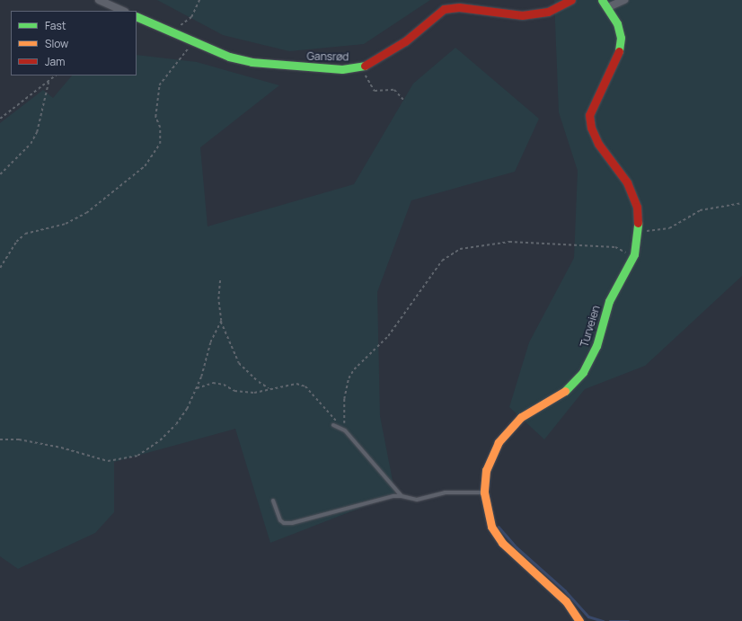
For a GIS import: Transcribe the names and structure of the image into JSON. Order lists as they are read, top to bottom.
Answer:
{
  "streets": {
    "street": ["Gansrød", "Turveien"]
  },
  "legend": ["Fast", "Slow", "Jam"]
}
